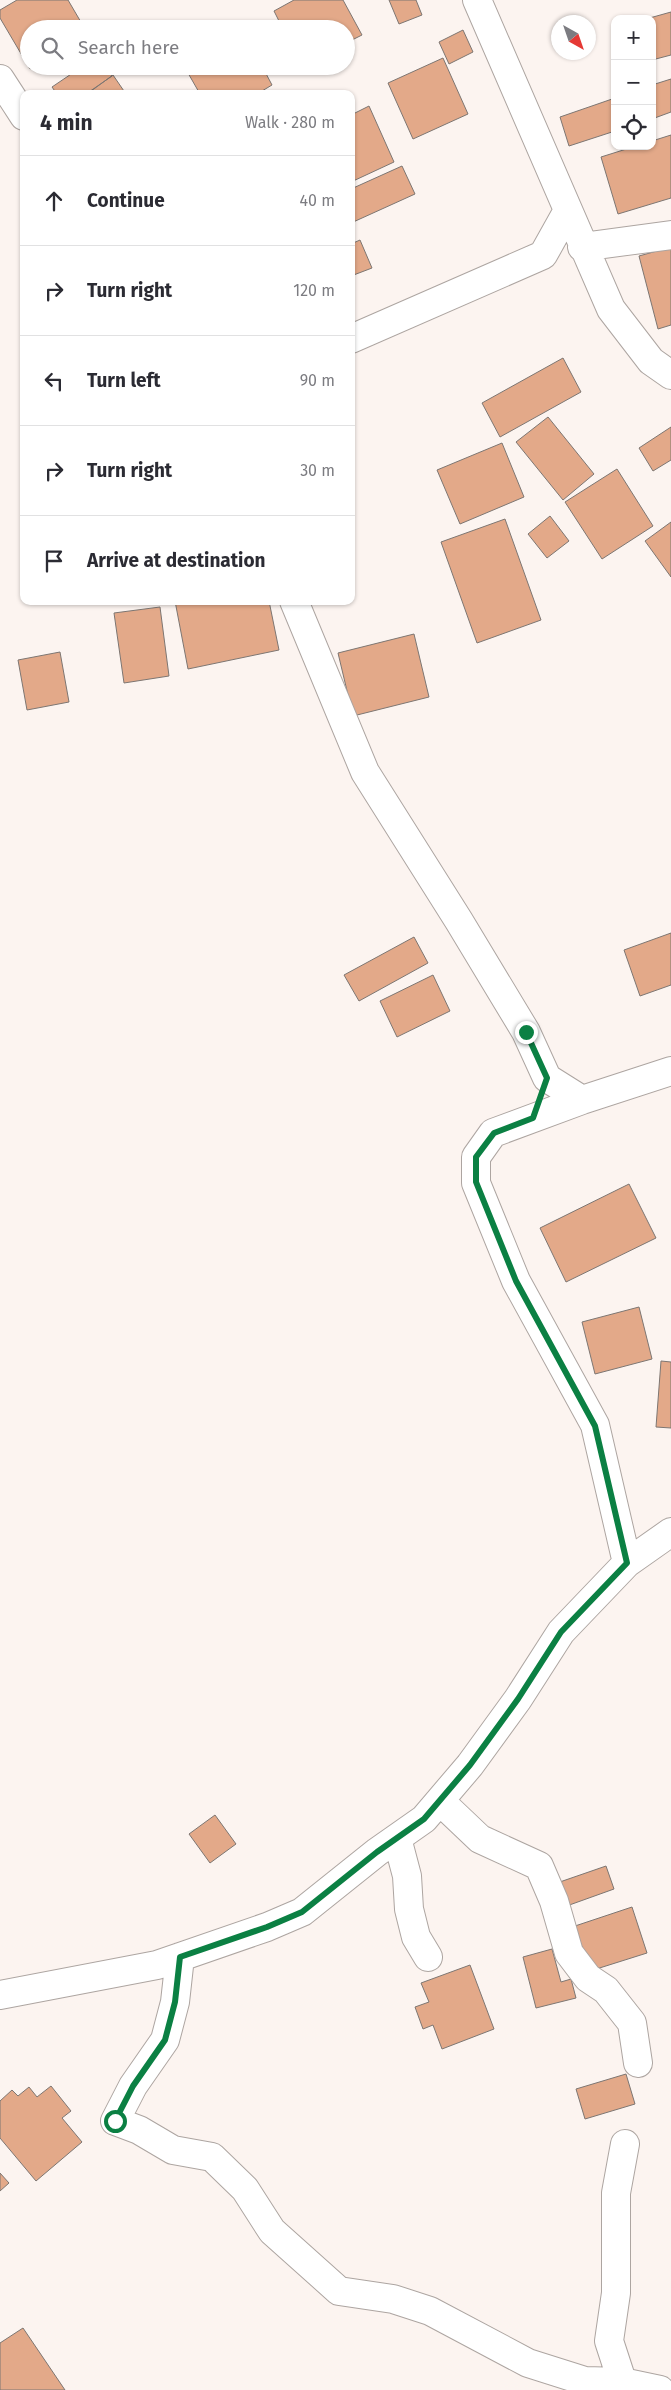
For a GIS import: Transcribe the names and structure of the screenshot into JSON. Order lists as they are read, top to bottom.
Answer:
{
  "north": "bottom right",
  "page": {
    "map_buttons": ["+", "−"],
    "search": "Search here",
    "heading": ["4 min", "Walk · 280 m"],
    "list": [
      ["Continue", "40 m"],
      ["Turn right", "120 m"],
      ["Turn left", "90 m"],
      ["Turn right", "30 m"],
      "Arrive at destination"
    ]
  }
}
